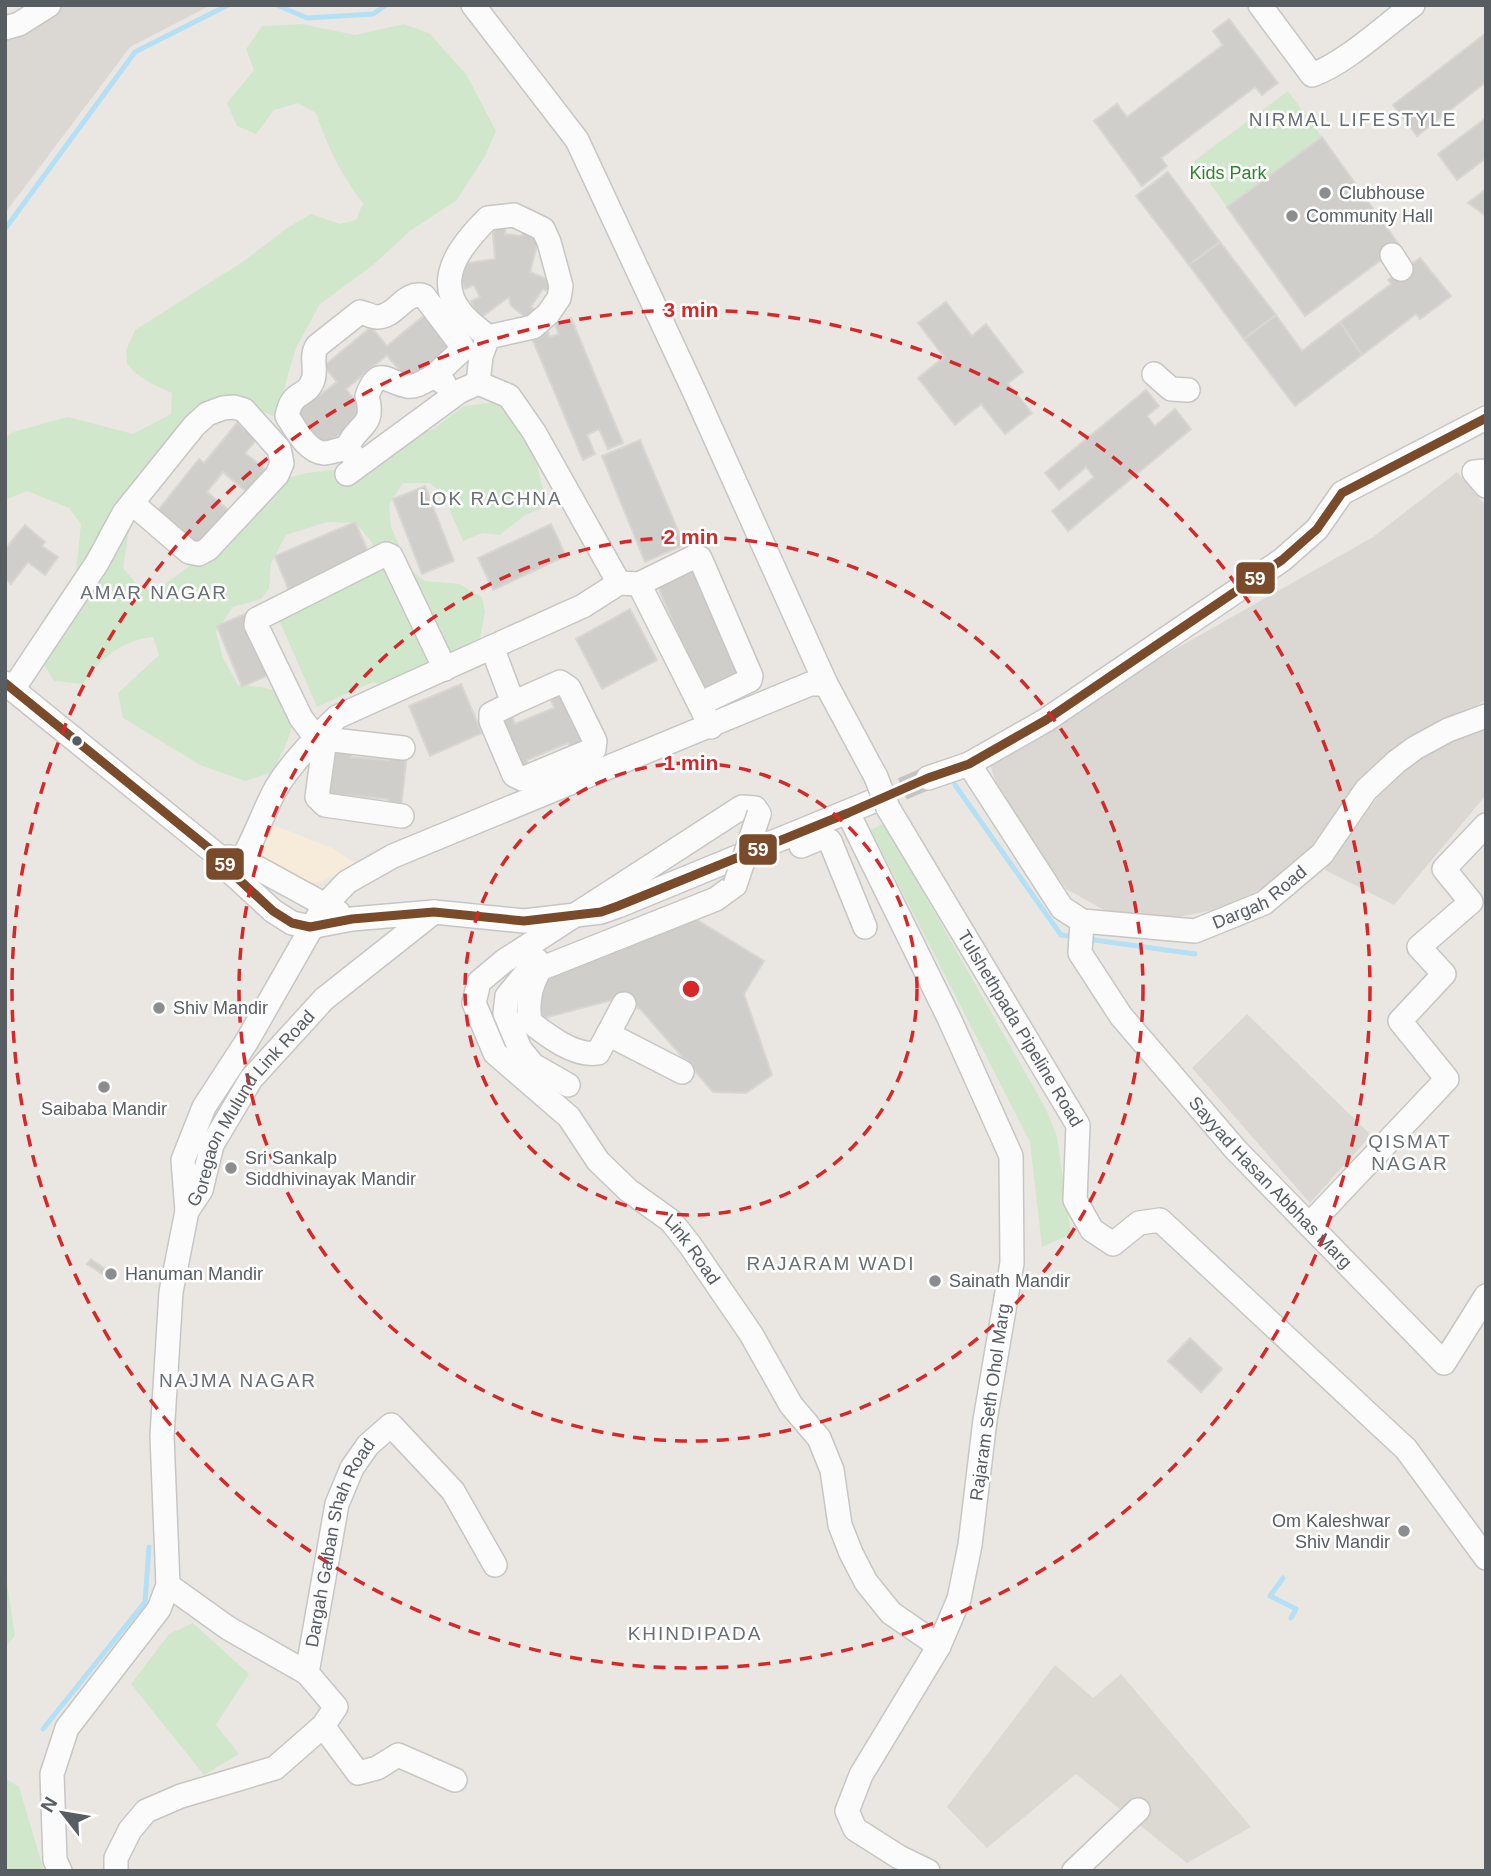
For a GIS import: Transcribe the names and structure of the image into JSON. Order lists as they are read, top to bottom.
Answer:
{
  "streets": {
    "street": [
      "Dargah Road",
      "Tulshethpada Pipeline Road",
      "Goregaon Mulund Link Road",
      "Sayyad Hasan Abbhas Marg",
      "Link Road",
      "Rajaram Seth Ohol Marg",
      "Dargah Gaiban Shah Road"
    ]
  },
  "crossings": [
    ["Dargah Road", "Sayyad Hasan Abbhas Marg"],
    ["Link Road", "Rajaram Seth Ohol Marg"]
  ],
  "districts": [
    "NIRMAL LIFESTYLE",
    "LOK RACHNA",
    "AMAR NAGAR",
    "QISMAT NAGAR",
    "RAJARAM WADI",
    "NAJMA NAGAR",
    "KHINDIPADA"
  ],
  "parks": ["Kids Park"],
  "places": [
    "Clubhouse",
    "Community Hall",
    "Shiv Mandir",
    "Saibaba Mandir",
    "Sri Sankalp Siddhivinayak Mandir",
    "Hanuman Mandir",
    "Sainath Mandir",
    "Om Kaleshwar Shiv Mandir"
  ],
  "lines": ["transit line 59"],
  "north": "top left",
  "rings": ["3 min", "2 min", "1 min"]
}
